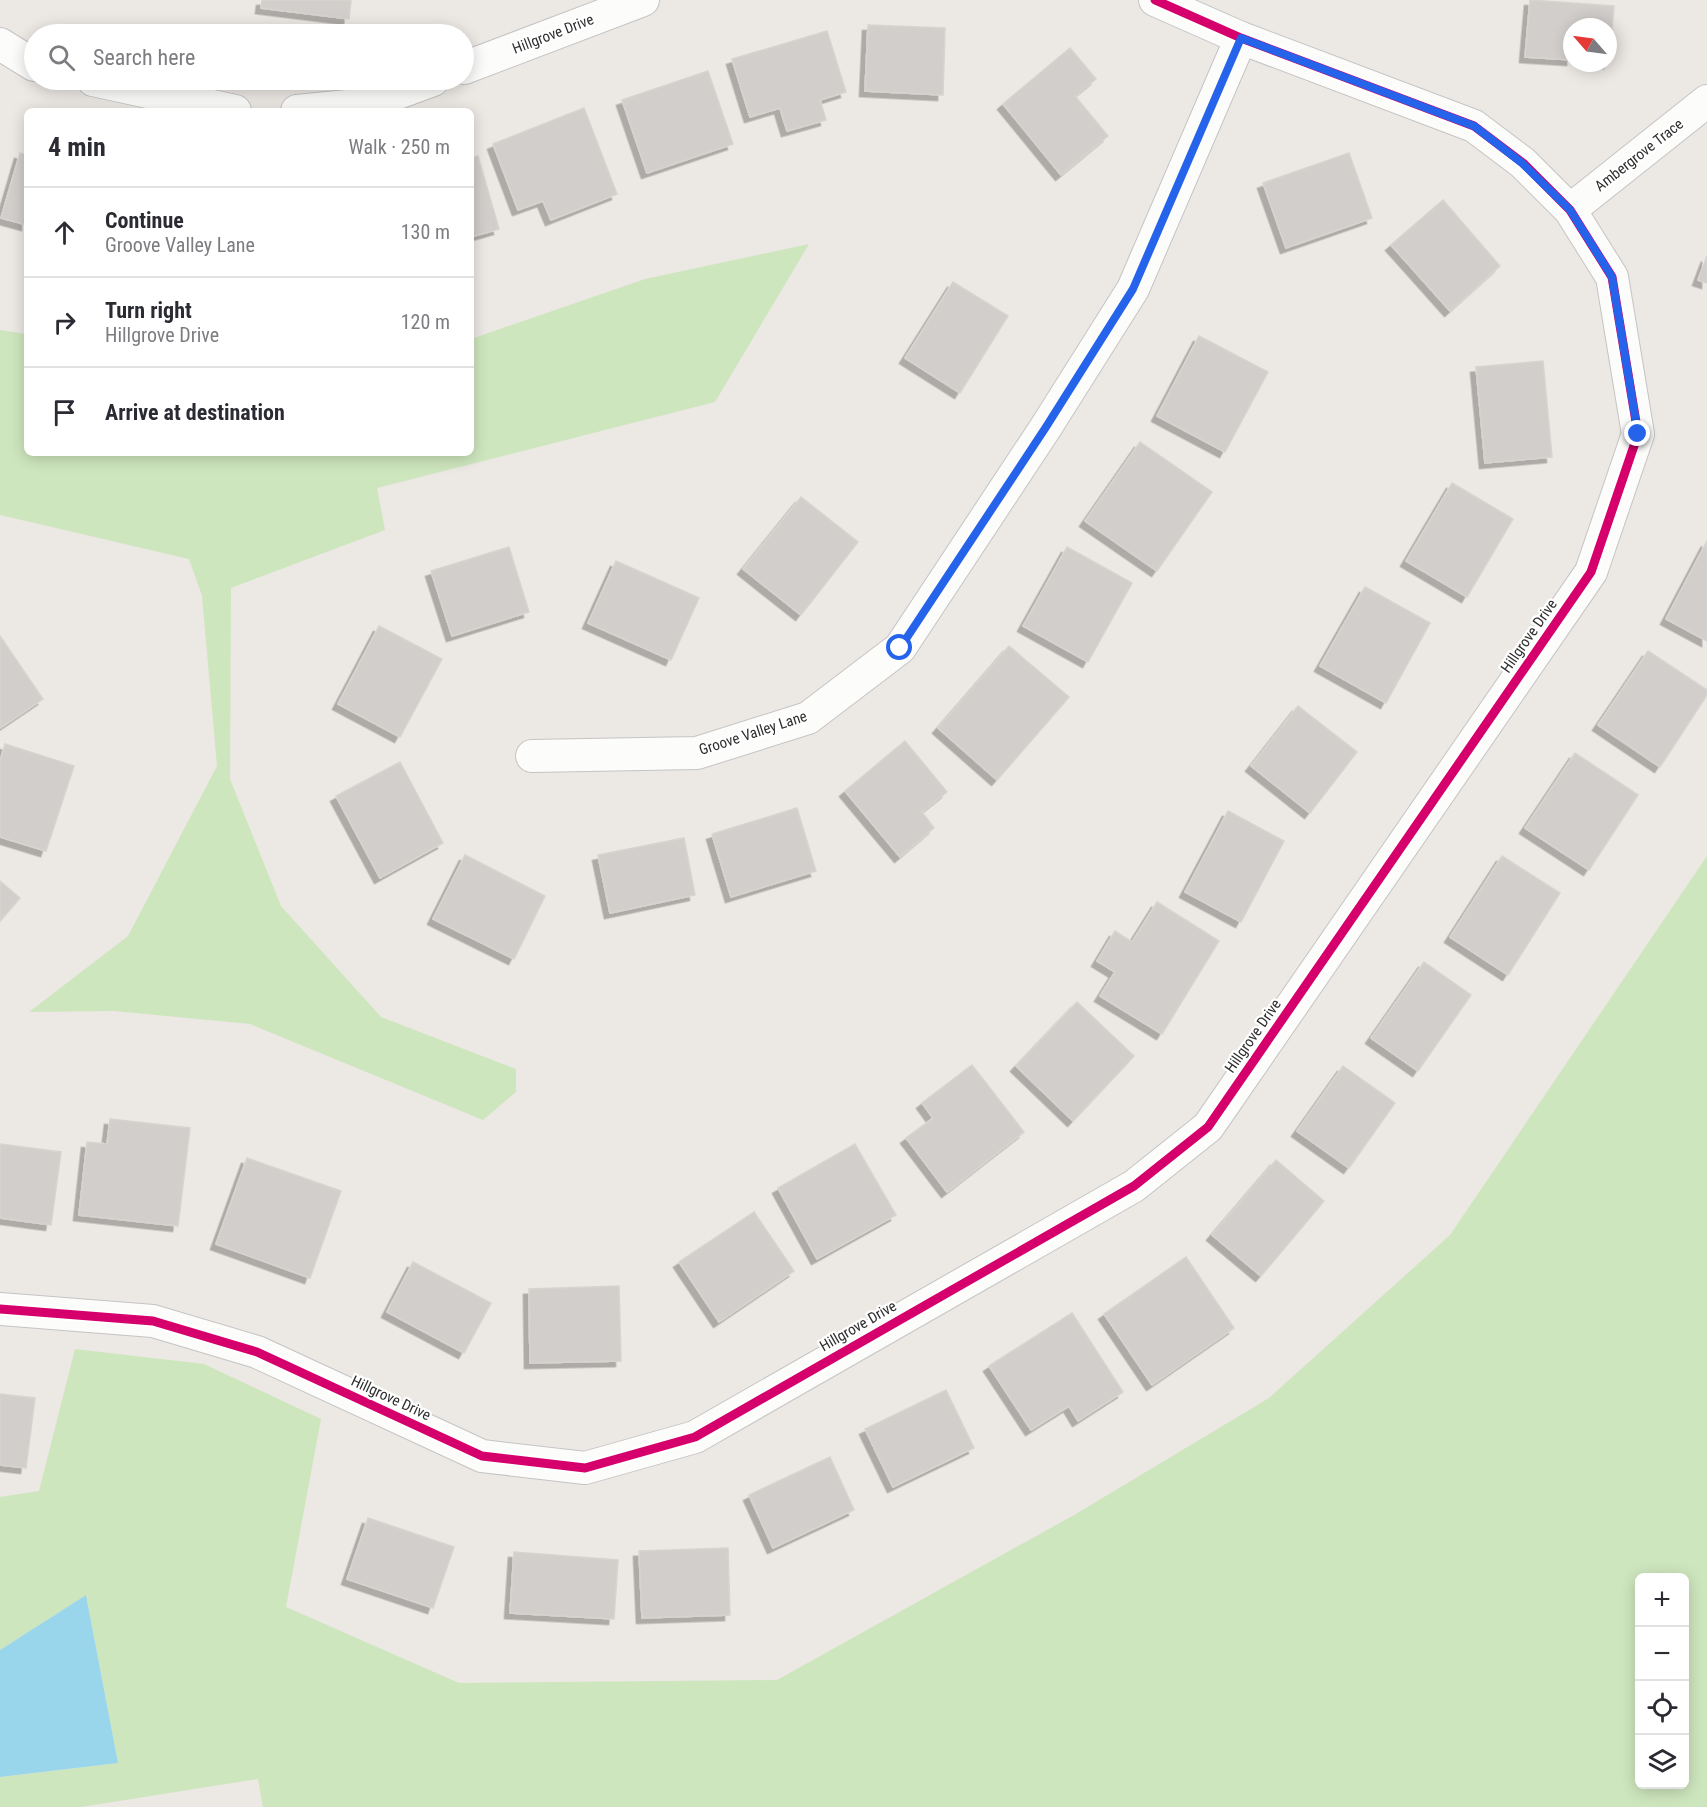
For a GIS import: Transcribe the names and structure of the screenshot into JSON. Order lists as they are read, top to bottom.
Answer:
{
  "streets": {
    "street": ["Hillgrove Drive", "Ambergrove Trace", "Groove Valley Lane"]
  },
  "crossings": [
    ["Hillgrove Drive", "Ambergrove Trace"],
    ["Hillgrove Drive", "Groove Valley Lane"]
  ],
  "north": "top left",
  "page": {
    "search": "Search here",
    "heading": ["4 min", "Walk · 250 m"],
    "list": [
      ["Continue", "Groove Valley Lane", "130 m"],
      ["Turn right", "Hillgrove Drive", "120 m"],
      "Arrive at destination"
    ],
    "map_buttons": ["+", "−"]
  }
}
